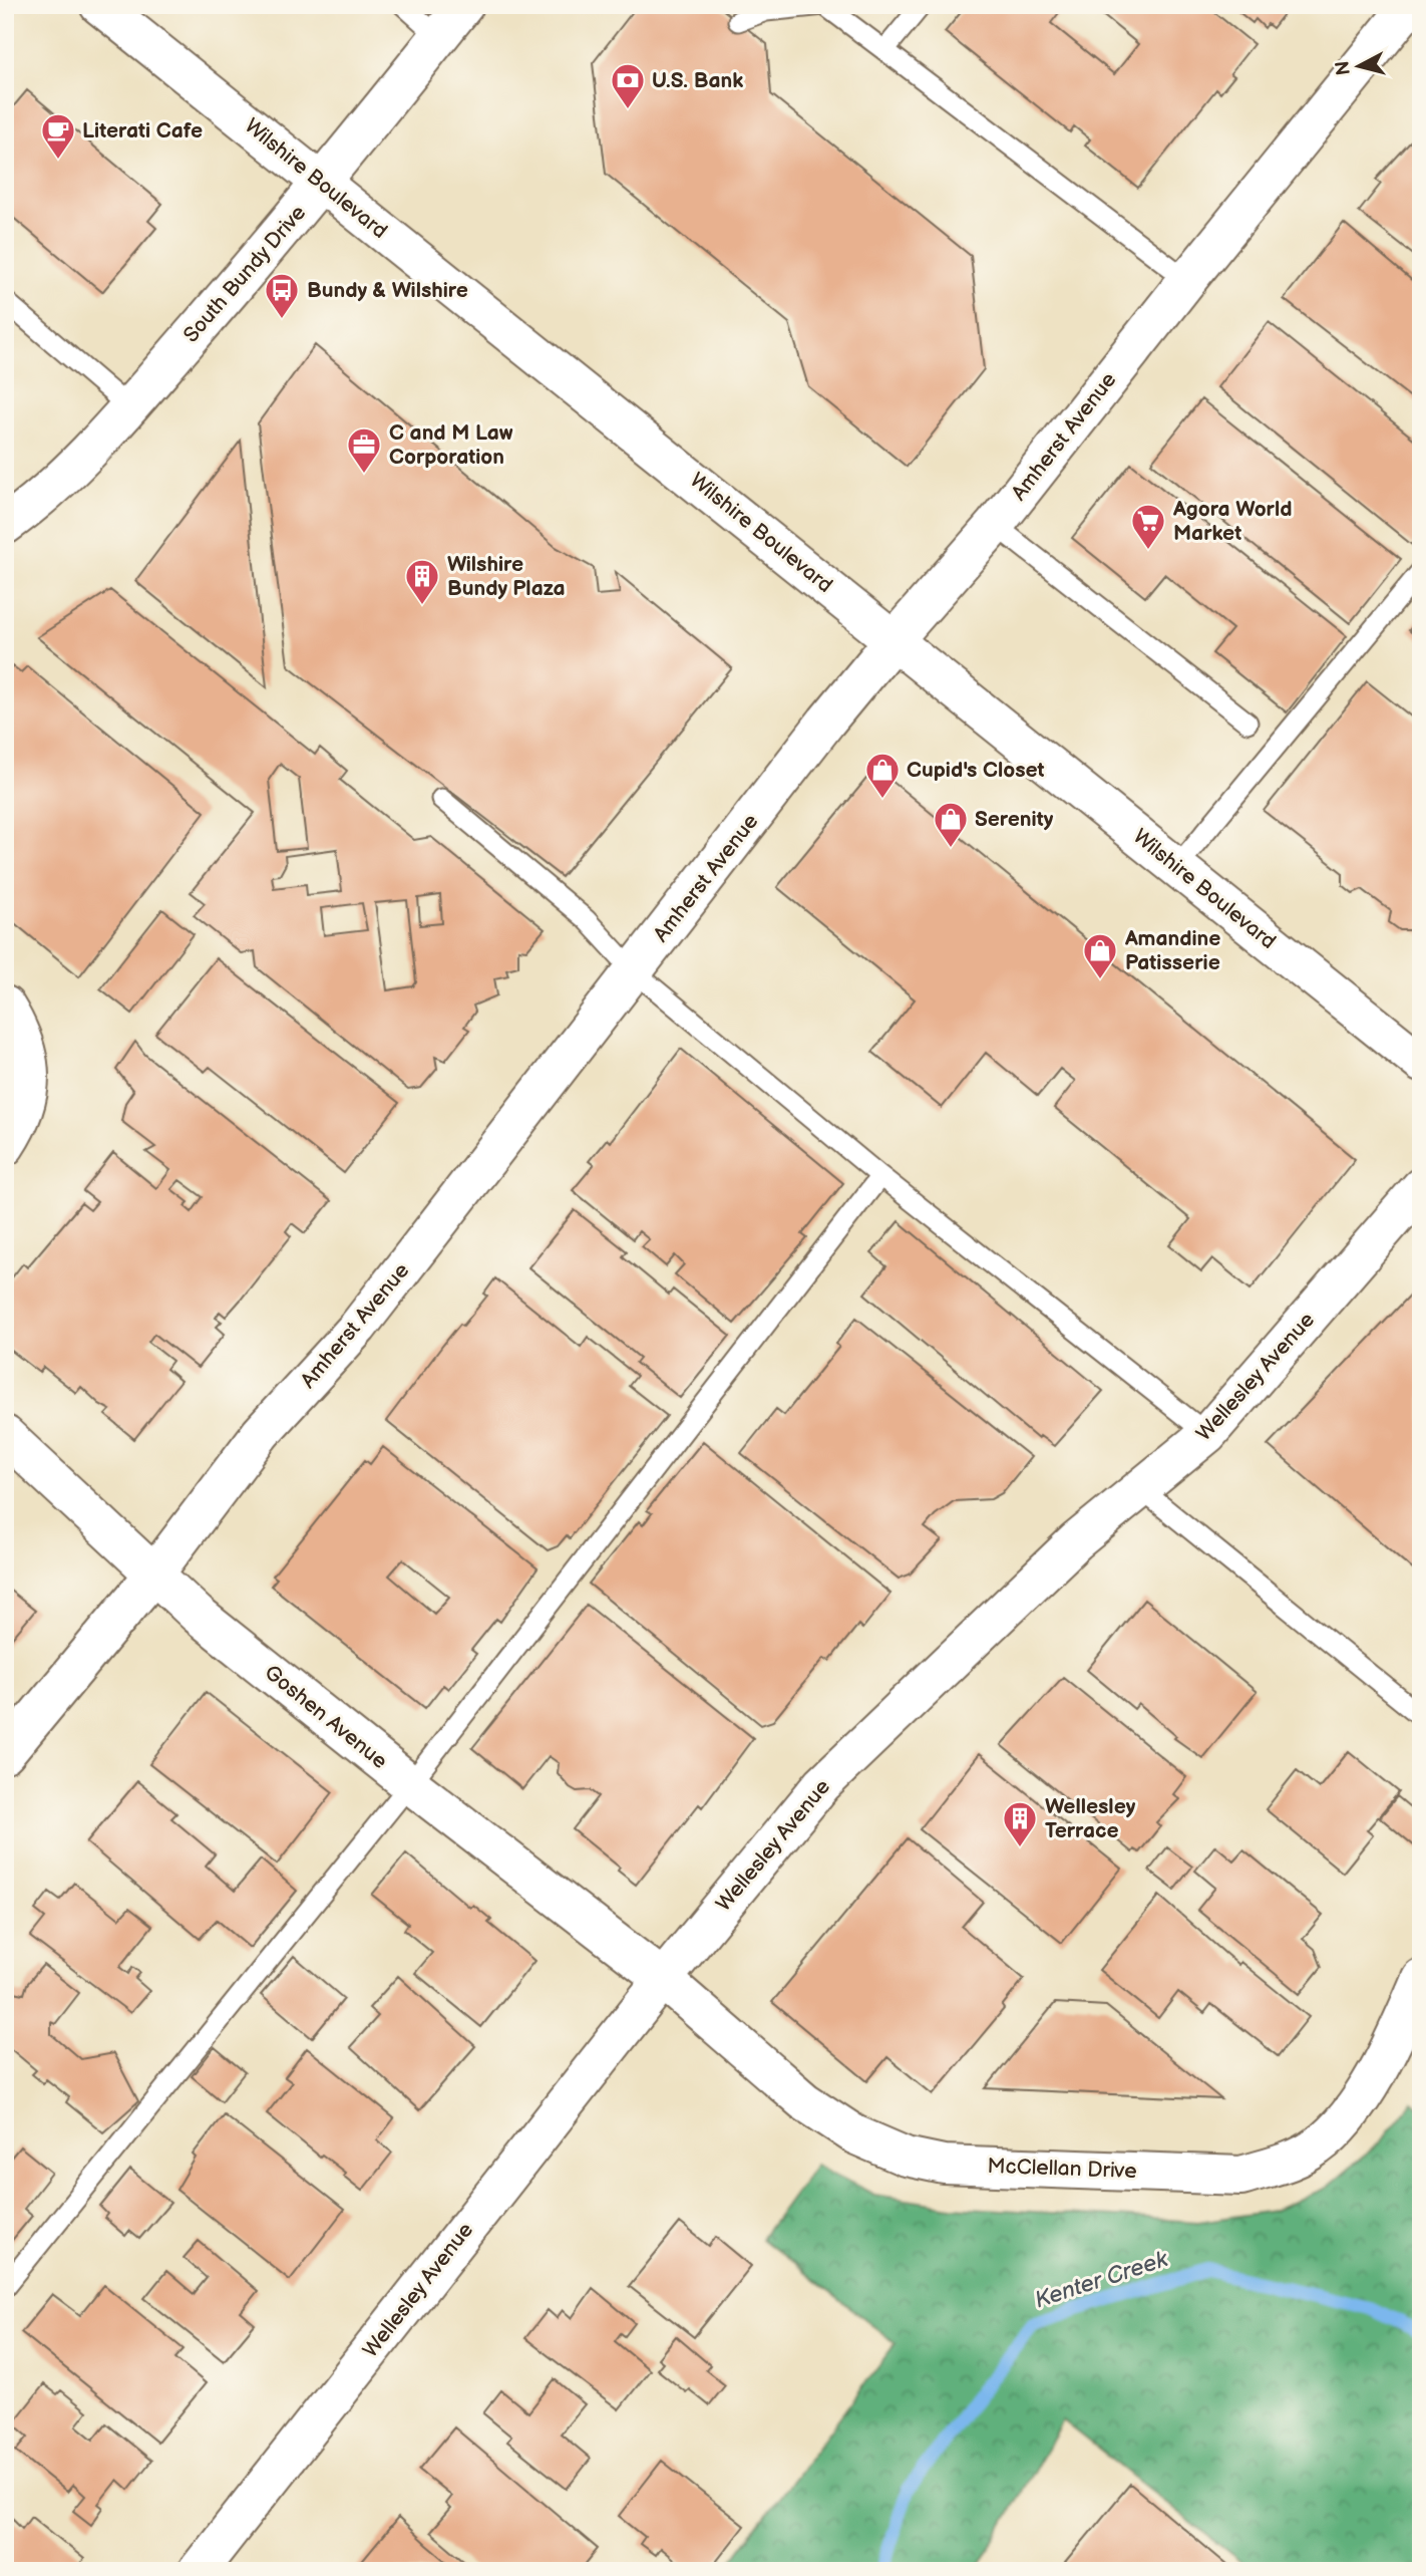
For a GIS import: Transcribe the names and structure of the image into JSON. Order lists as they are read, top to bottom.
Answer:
{
  "streets": {
    "street": [
      "Wilshire Boulevard",
      "South Bundy Drive",
      "Amherst Avenue",
      "Wellesley Avenue",
      "Goshen Avenue",
      "McClellan Drive"
    ]
  },
  "crossings": [
    ["Wilshire Boulevard", "South Bundy Drive"],
    ["Wilshire Boulevard", "Amherst Avenue"],
    ["Amherst Avenue", "Goshen Avenue"],
    ["Wellesley Avenue", "Goshen Avenue"],
    ["Wellesley Avenue", "McClellan Drive"],
    ["Goshen Avenue", "McClellan Drive"]
  ],
  "water": ["Kenter Creek"],
  "places": {
    "bank": ["U.S. Bank"],
    "cafe": ["Literati Cafe"],
    "bus stop": ["Bundy & Wilshire"],
    "office": ["C and M Law Corporation"],
    "supermarket": ["Agora World Market"],
    "building": ["Wilshire Bundy Plaza", "Wellesley Terrace"],
    "shop": ["Cupid's Closet", "Serenity", "Amandine Patisserie"]
  },
  "north": "left"
}
